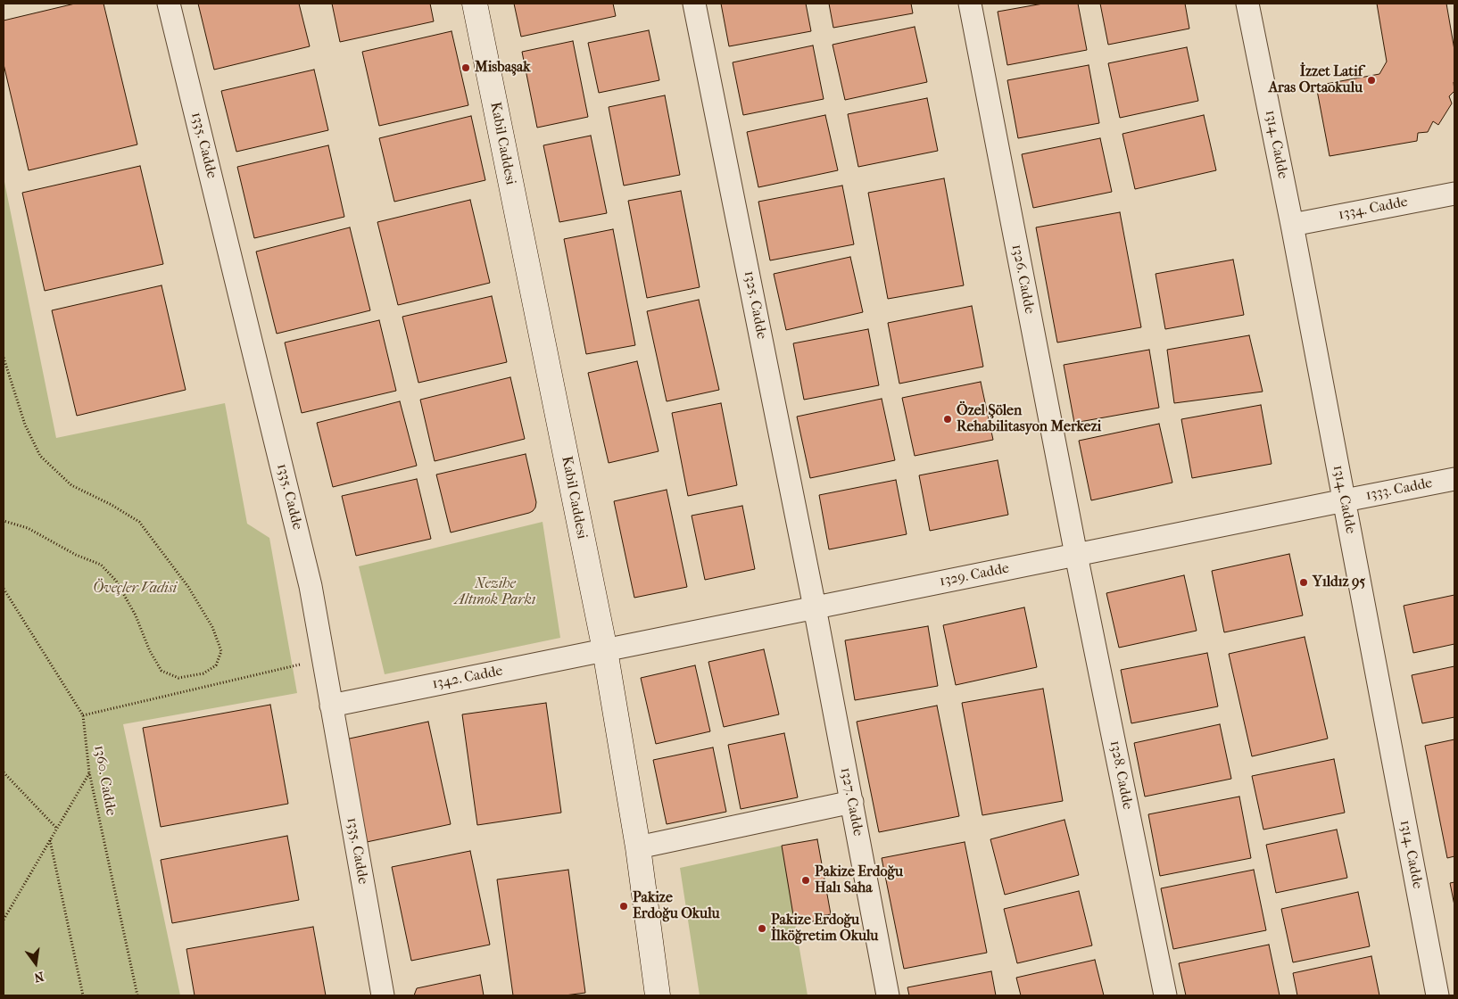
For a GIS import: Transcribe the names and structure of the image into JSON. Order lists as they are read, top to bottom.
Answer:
{
  "streets": {
    "main road": ["Kabil Caddesi"],
    "street": [
      "1314. Cadde",
      "1335. Cadde",
      "1334. Cadde",
      "1326. Cadde",
      "1325. Cadde",
      "1333. Cadde",
      "1329. Cadde",
      "1342. Cadde",
      "1328. Cadde",
      "1327. Cadde"
    ],
    "path": ["1360. Cadde"]
  },
  "crossings": [
    ["Kabil Caddesi", "1329. Cadde"],
    ["Kabil Caddesi", "1342. Cadde"],
    ["1314. Cadde", "1334. Cadde"],
    ["1314. Cadde", "1333. Cadde"],
    ["1314. Cadde", "1329. Cadde"],
    ["1335. Cadde", "1342. Cadde"],
    ["1326. Cadde", "1329. Cadde"],
    ["1326. Cadde", "1328. Cadde"],
    ["1325. Cadde", "1329. Cadde"],
    ["1325. Cadde", "1327. Cadde"],
    ["1333. Cadde", "1329. Cadde"],
    ["1329. Cadde", "1342. Cadde"],
    ["1329. Cadde", "1328. Cadde"],
    ["1329. Cadde", "1327. Cadde"]
  ],
  "parks": ["Nezihe Altınok Parkı", "Öveçler Vadisi"],
  "places": [
    "Misbaşak",
    "İzzet Latif Aras Ortaokulu",
    "Özel Şölen Rehabilitasyon Merkezi",
    "Yıldız 95",
    "Pakize Erdoğu Halı Saha",
    "Pakize Erdoğu Okulu",
    "Pakize Erdoğu İlköğretim Okulu"
  ],
  "north": "bottom"
}
